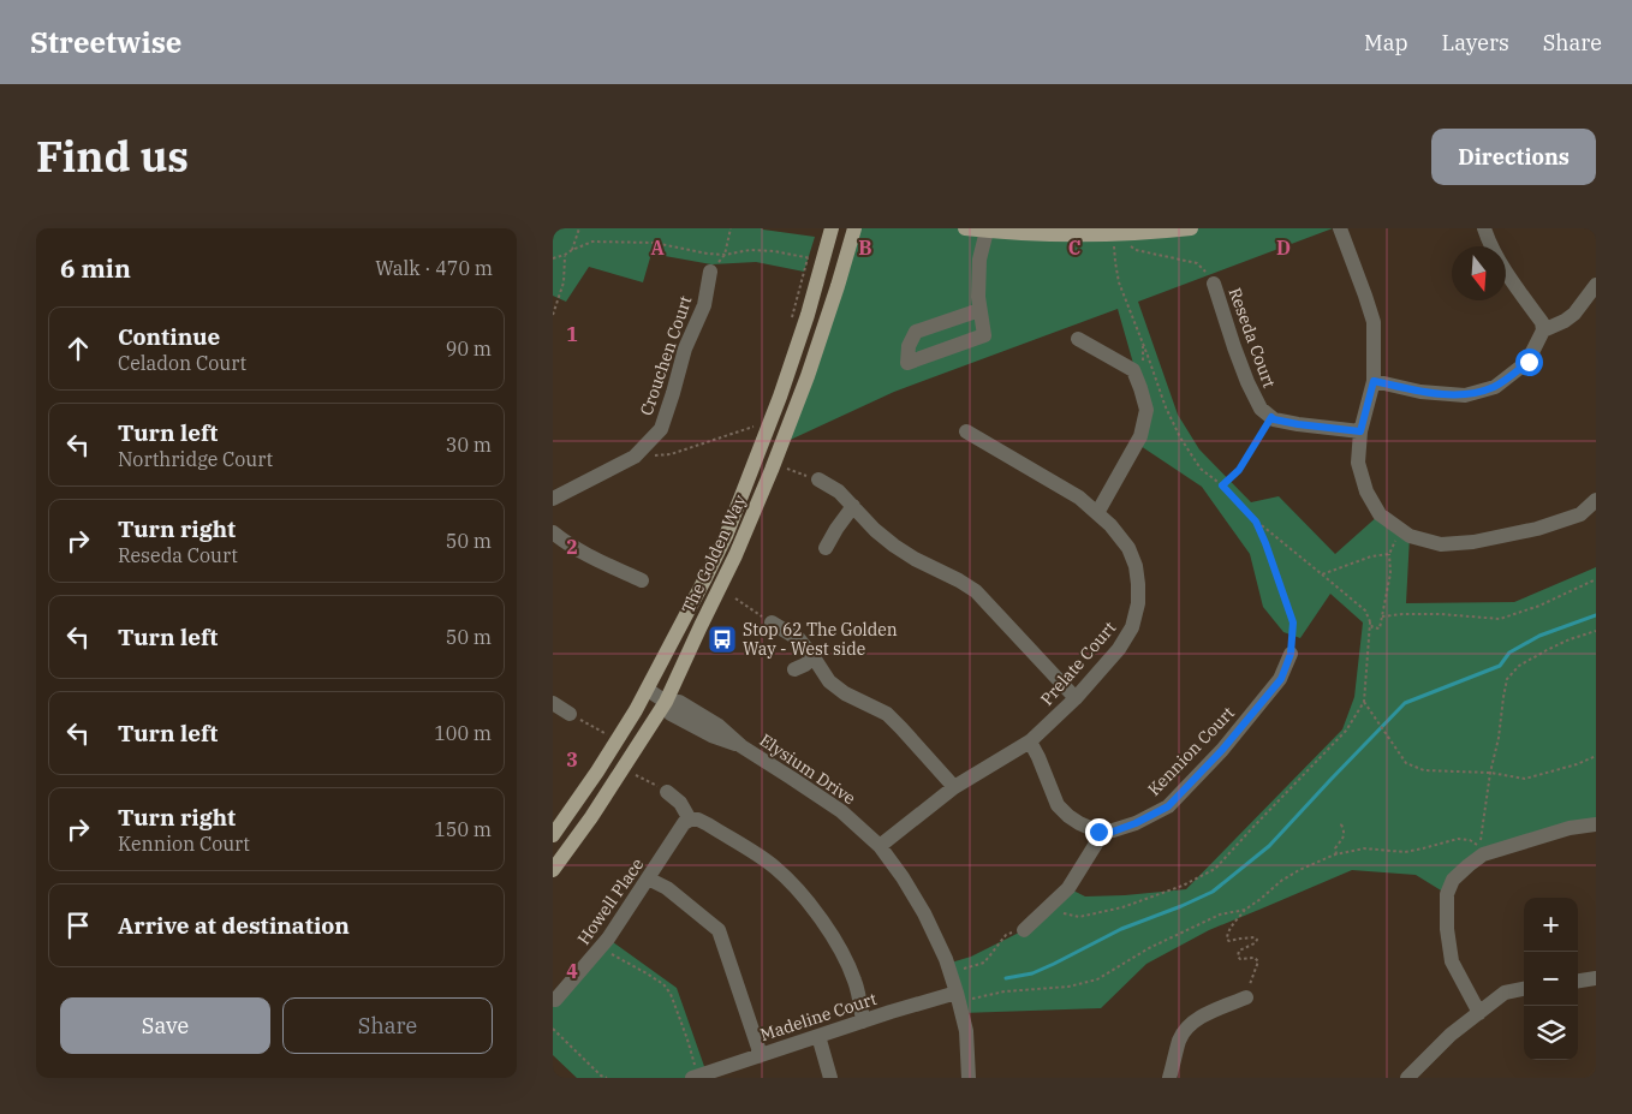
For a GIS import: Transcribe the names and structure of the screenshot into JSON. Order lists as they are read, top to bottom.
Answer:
{
  "streets": {
    "main road": ["The Golden Way"],
    "street": [
      "Reseda Court",
      "Crouchen Court",
      "Prelate Court",
      "Kennion Court",
      "Elysium Drive",
      "Howell Place",
      "Madeline Court"
    ]
  },
  "crossings": [
    ["The Golden Way", "Elysium Drive"],
    ["Prelate Court", "Elysium Drive"],
    ["Elysium Drive", "Madeline Court"]
  ],
  "places": {
    "bus stop": ["Stop 62 The Golden Way - West side"]
  },
  "north": "bottom",
  "page": {
    "header": "Streetwise",
    "nav": ["Map", "Layers", "Share"],
    "title": "Find us",
    "buttons": [
      "Directions",
      ["Save", "Share"]
    ],
    "heading": ["6 min", "Walk · 470 m"],
    "list": [
      ["Continue", "Celadon Court", "90 m"],
      ["Turn left", "Northridge Court", "30 m"],
      ["Turn right", "Reseda Court", "50 m"],
      ["Turn left", "50 m"],
      ["Turn left", "100 m"],
      ["Turn right", "Kennion Court", "150 m"],
      "Arrive at destination"
    ],
    "map_buttons": ["+", "−"]
  },
  "grid": {
    "columns": [
      "A",
      "B",
      "C",
      "D"
    ],
    "rows": [
      "1",
      "2",
      "3",
      "4"
    ]
  }
}
